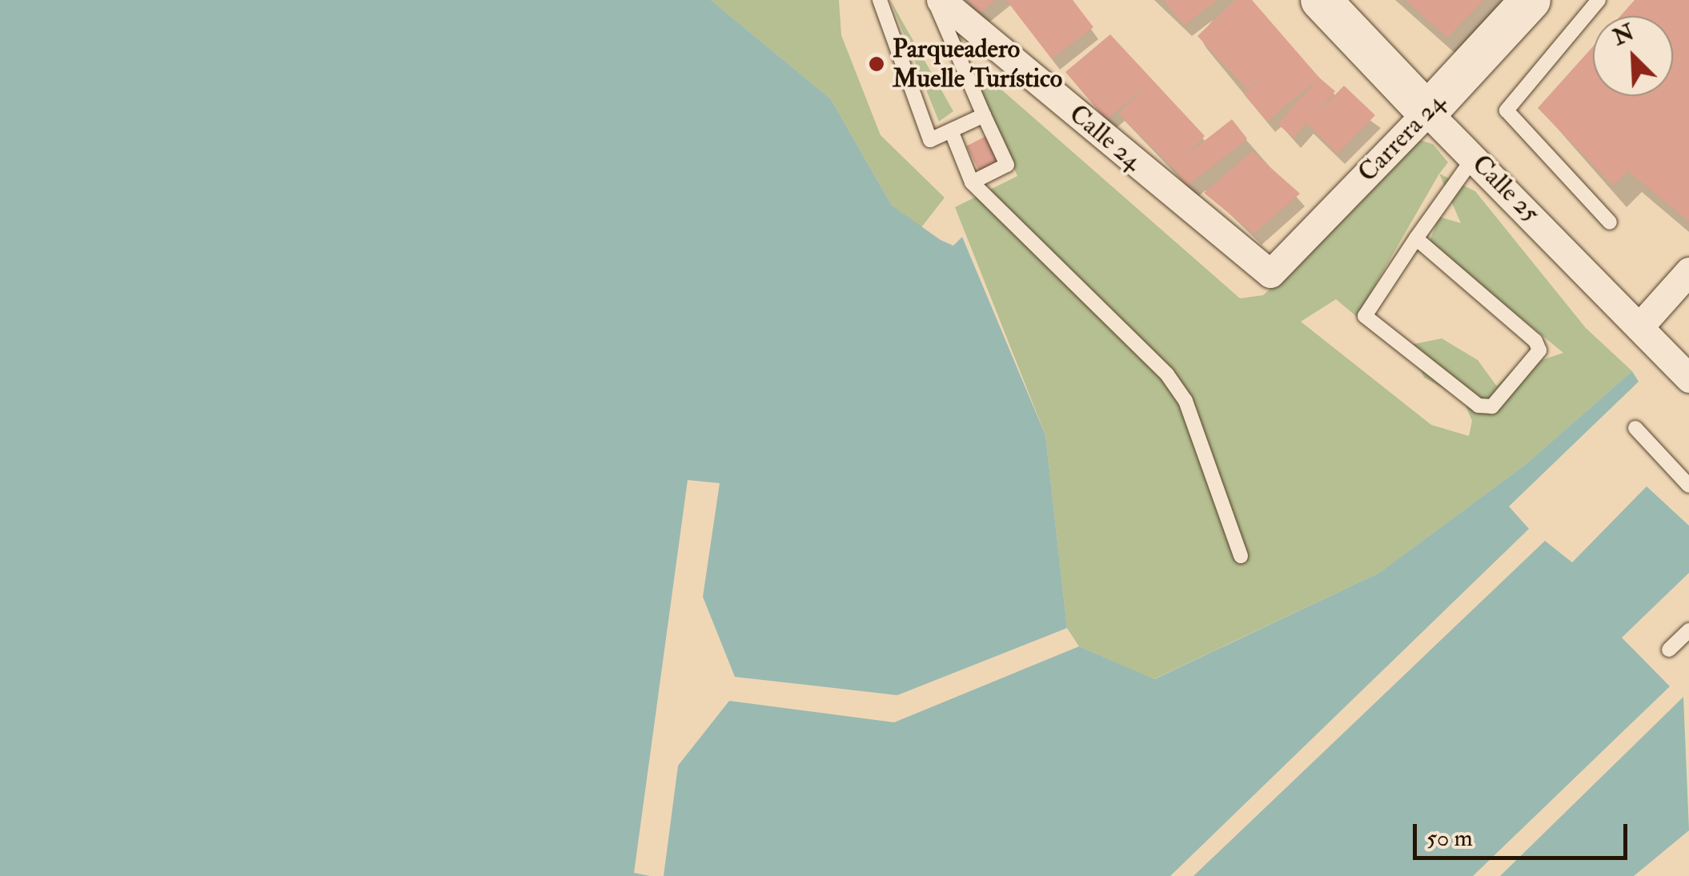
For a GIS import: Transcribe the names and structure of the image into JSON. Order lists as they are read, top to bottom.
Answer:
{
  "streets": {
    "main road": ["Carrera 24", "Calle 25"],
    "street": ["Calle 24"]
  },
  "crossings": [
    ["Calle 24", "Carrera 24"],
    ["Carrera 24", "Calle 25"]
  ],
  "places": ["Parqueadero Muelle Turístico"],
  "scale_bar": "50 m",
  "north": "top left"
}
